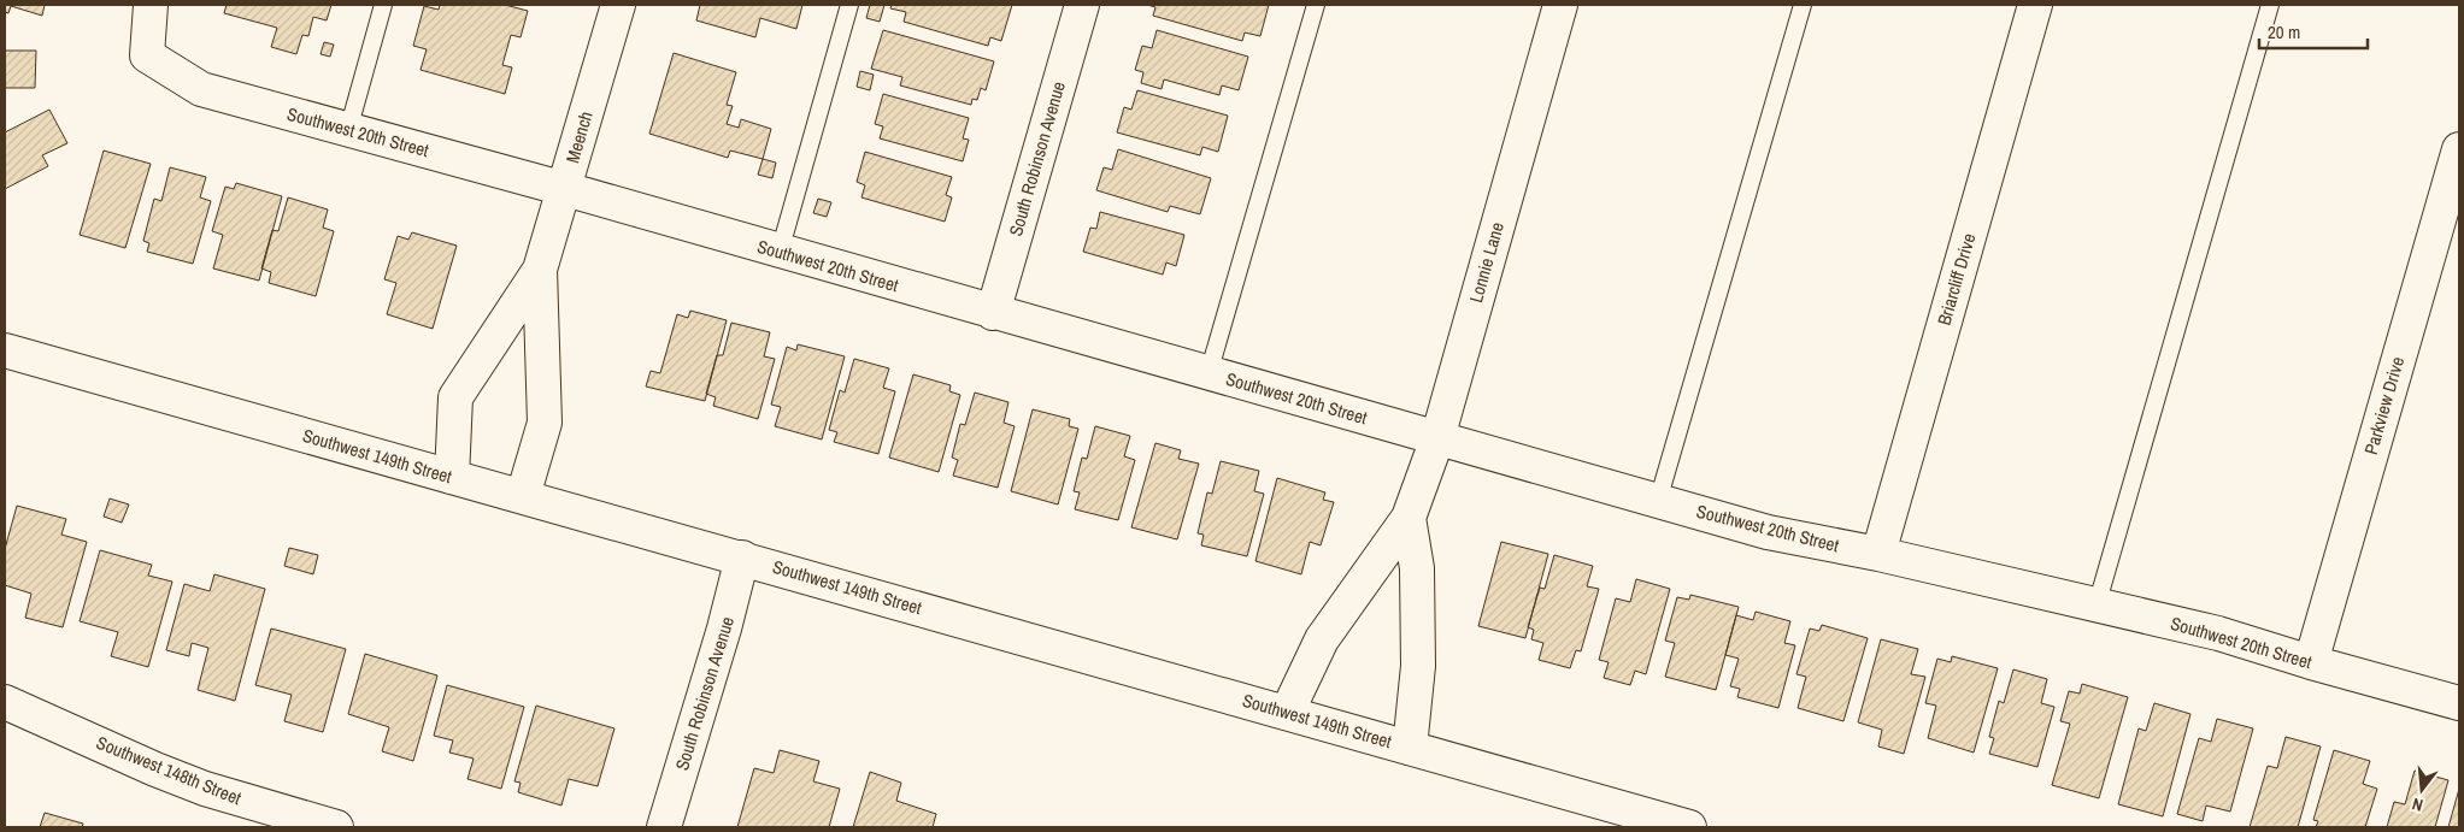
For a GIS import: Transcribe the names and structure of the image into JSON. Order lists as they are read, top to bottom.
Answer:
{
  "streets": {
    "street": [
      "Southwest 20th Street",
      "Meench",
      "South Robinson Avenue",
      "Lonnie Lane",
      "Briarcliff Drive",
      "Parkview Drive",
      "Southwest 149th Street",
      "Southwest 148th Street"
    ]
  },
  "crossings": [
    ["Southwest 20th Street", "Meench"],
    ["Southwest 20th Street", "South Robinson Avenue"],
    ["Southwest 20th Street", "Lonnie Lane"],
    ["Southwest 20th Street", "Briarcliff Drive"],
    ["Southwest 20th Street", "Parkview Drive"],
    ["Meench", "Southwest 149th Street"],
    ["South Robinson Avenue", "Southwest 149th Street"],
    ["Lonnie Lane", "Southwest 149th Street"]
  ],
  "scale_bar": "20 m",
  "north": "bottom"
}
